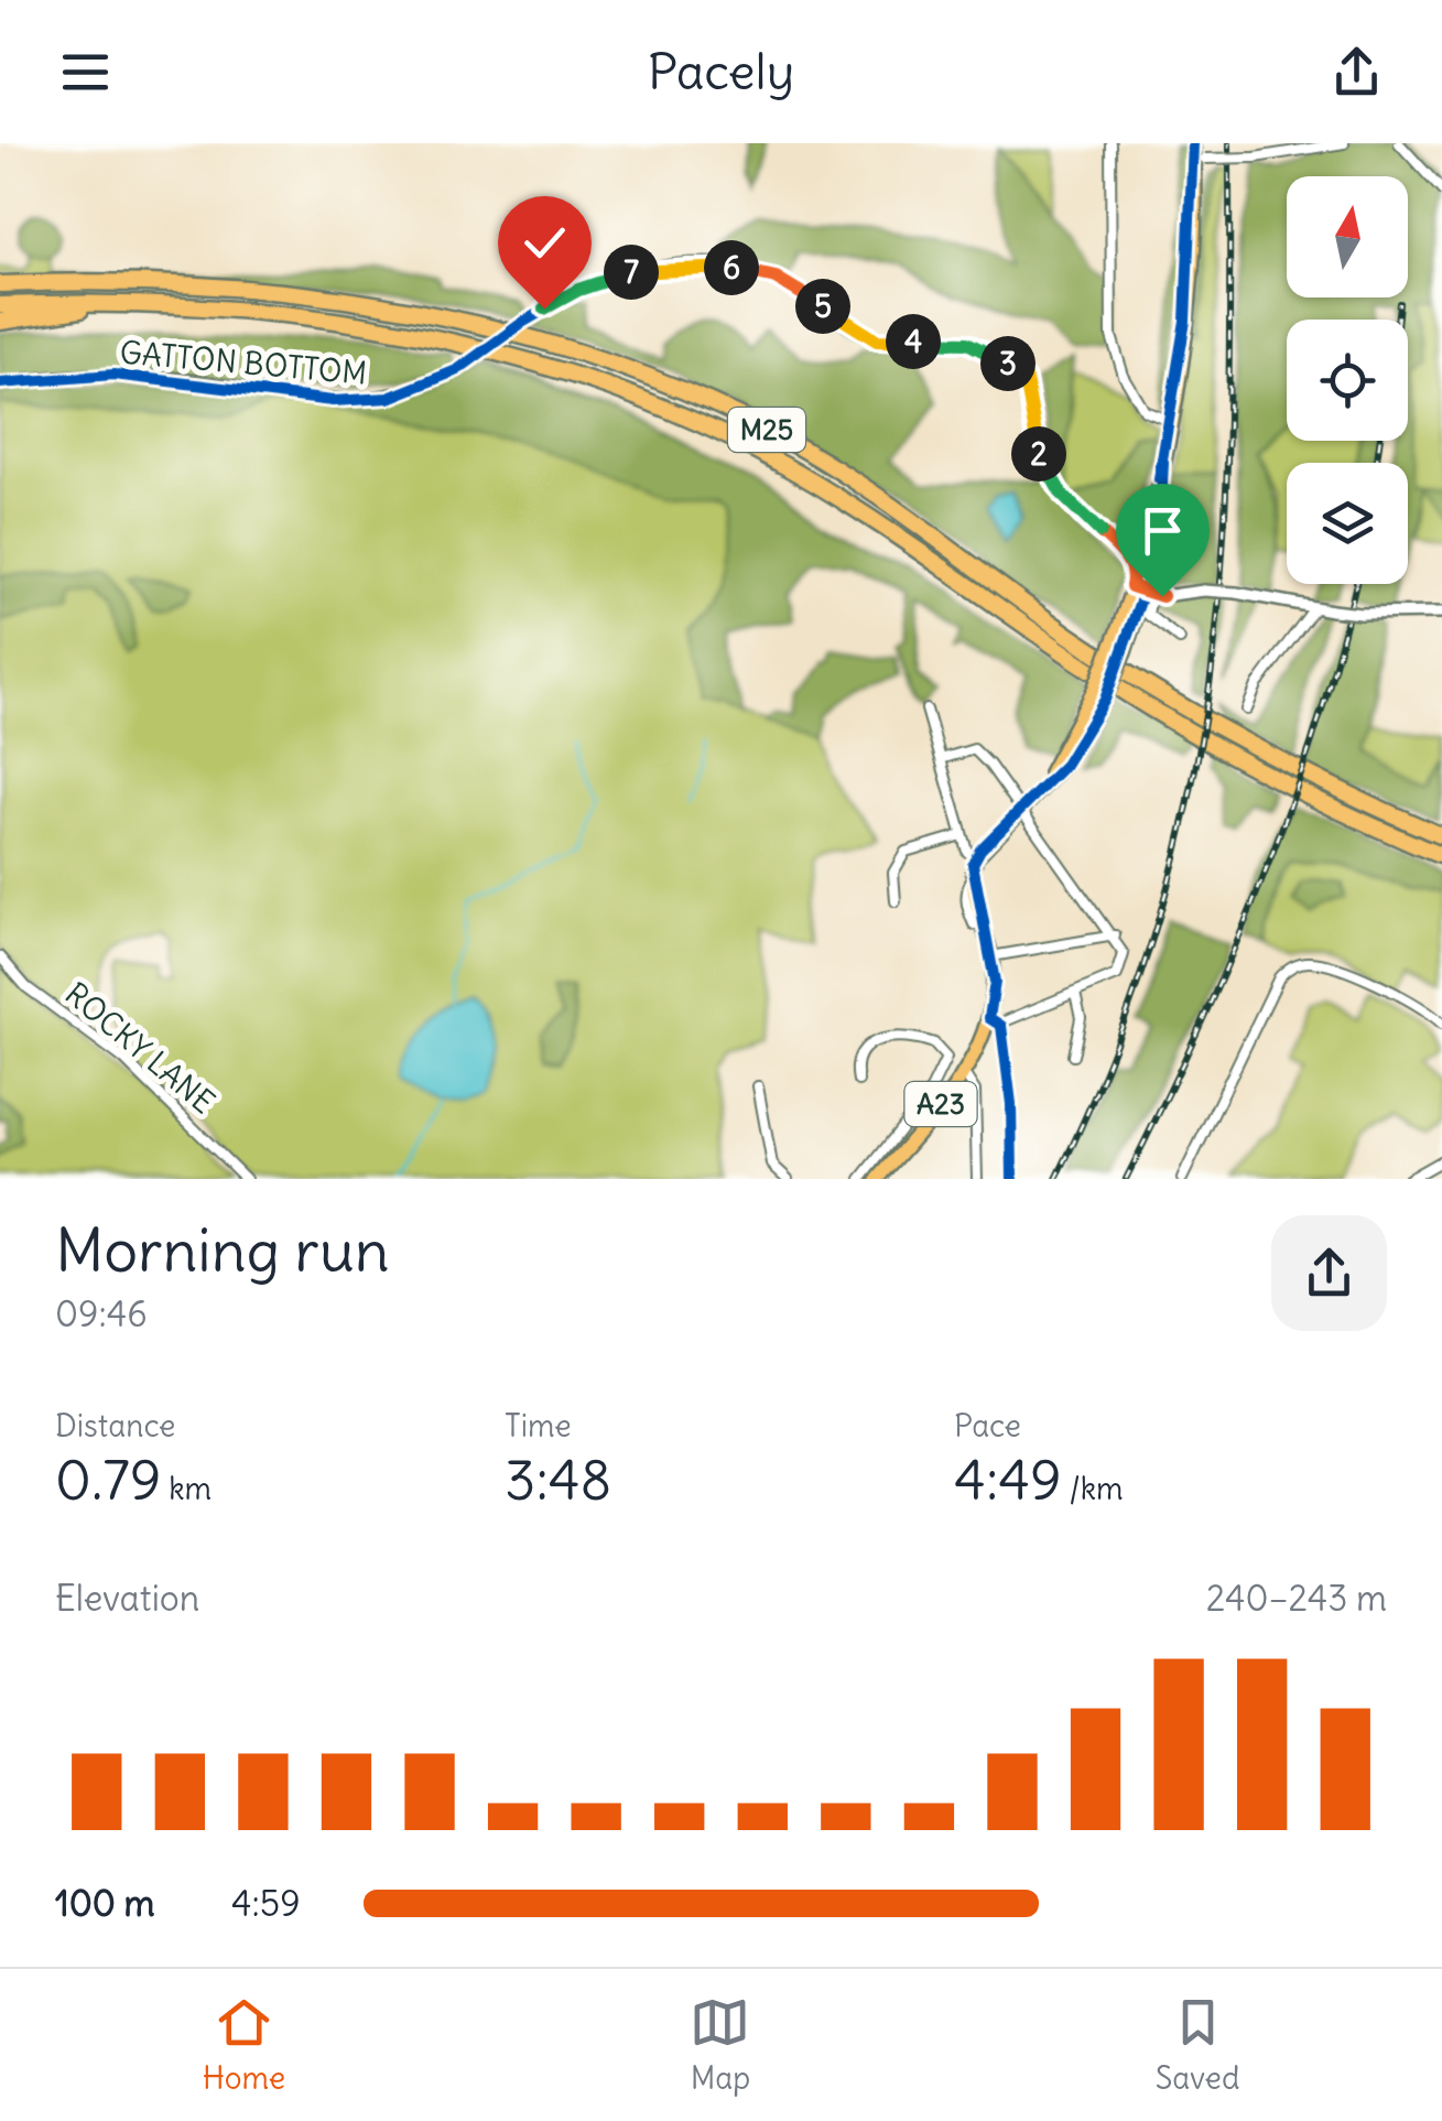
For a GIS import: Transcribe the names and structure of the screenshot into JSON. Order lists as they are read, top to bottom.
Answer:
{
  "streets": {
    "highway": ["M25"],
    "main road": ["A23"],
    "street": ["GATTON BOTTOM", "ROCKY LANE"]
  },
  "north": "top",
  "page": {
    "header": "Pacely",
    "pins": [
      "6",
      "7",
      "5",
      "4",
      "3",
      "2"
    ],
    "heading": ["Morning run", "09:46"],
    "stats": [
      ["Distance", "0.79 km"],
      ["Time", "3:48"],
      ["Pace", "4:49 /km"]
    ],
    "chart": ["Elevation", "240–243 m"],
    "list": [
      {
        "name": "100 m",
        "note": "4:59"
      }
    ],
    "tabs": ["Home", "Map", "Saved"]
  }
}
